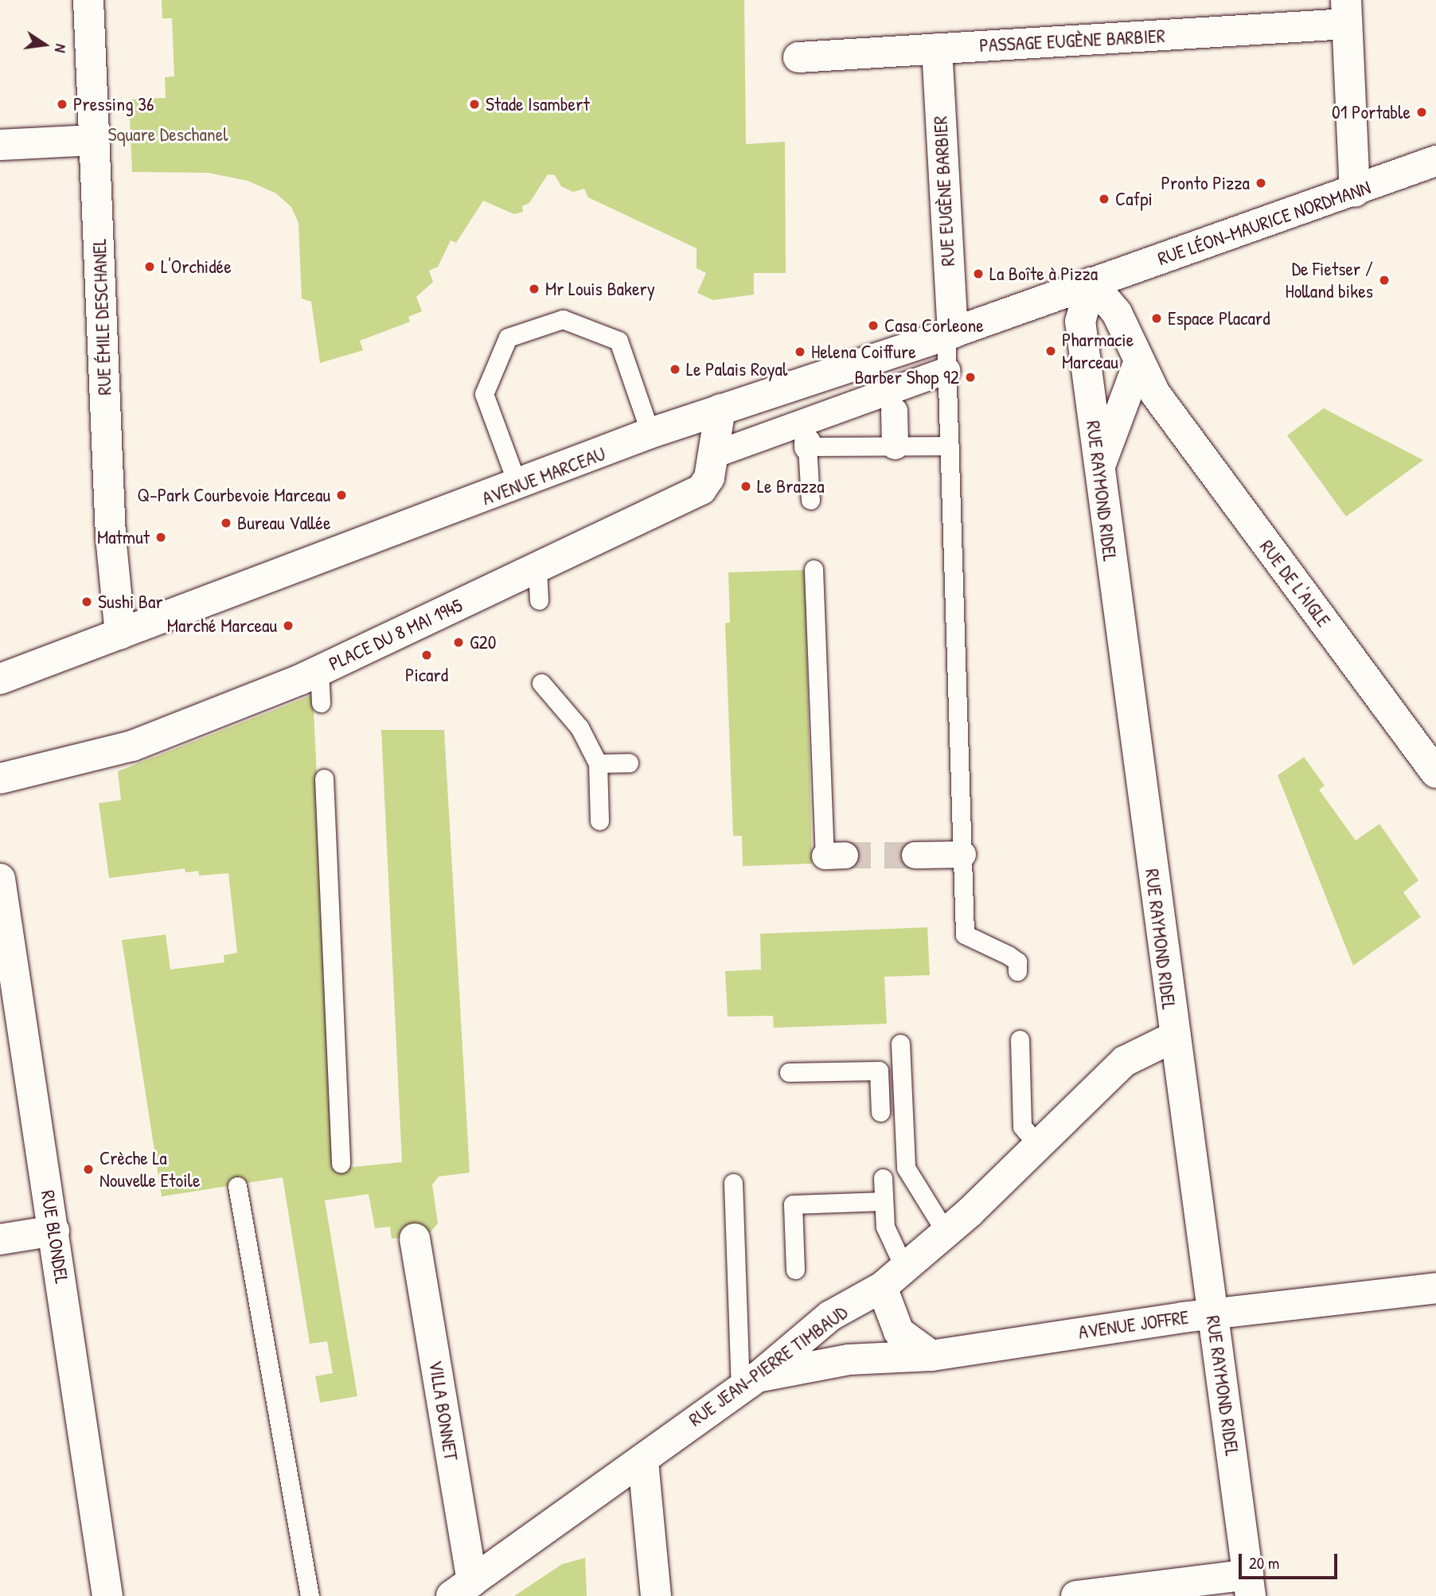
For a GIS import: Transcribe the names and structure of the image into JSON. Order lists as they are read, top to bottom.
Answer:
{
  "streets": {
    "street": [
      "PASSAGE EUGÈNE BARBIER",
      "RUE EUGÈNE BARBIER",
      "RUE LÉON-MAURICE NORDMANN",
      "RUE ÉMILE DESCHANEL",
      "AVENUE MARCEAU",
      "RUE RAYMOND RIDEL",
      "RUE DE L'AIGLE",
      "PLACE DU 8 MAI 1945",
      "RUE BLONDEL",
      "AVENUE JOFFRE",
      "RUE JEAN-PIERRE TIMBAUD",
      "VILLA BONNET"
    ]
  },
  "crossings": [
    ["PASSAGE EUGÈNE BARBIER", "RUE EUGÈNE BARBIER"],
    ["RUE EUGÈNE BARBIER", "AVENUE MARCEAU"],
    ["RUE LÉON-MAURICE NORDMANN", "AVENUE MARCEAU"],
    ["RUE LÉON-MAURICE NORDMANN", "RUE RAYMOND RIDEL"],
    ["RUE LÉON-MAURICE NORDMANN", "RUE DE L'AIGLE"],
    ["RUE ÉMILE DESCHANEL", "AVENUE MARCEAU"],
    ["AVENUE MARCEAU", "RUE RAYMOND RIDEL"],
    ["AVENUE MARCEAU", "RUE DE L'AIGLE"],
    ["AVENUE MARCEAU", "PLACE DU 8 MAI 1945"],
    ["RUE RAYMOND RIDEL", "RUE DE L'AIGLE"],
    ["RUE RAYMOND RIDEL", "AVENUE JOFFRE"],
    ["RUE RAYMOND RIDEL", "RUE JEAN-PIERRE TIMBAUD"],
    ["AVENUE JOFFRE", "RUE JEAN-PIERRE TIMBAUD"],
    ["RUE JEAN-PIERRE TIMBAUD", "VILLA BONNET"]
  ],
  "parks": ["Square Deschanel"],
  "places": [
    "Pressing 36",
    "Stade Isambert",
    "01 Portable",
    "Pronto Pizza",
    "Cafpi",
    "L'Orchidée",
    "La Boîte à Pizza",
    "De Fietser / Holland bikes",
    "Mr Louis Bakery",
    "Espace Placard",
    "Casa Corleone",
    "Pharmacie Marceau",
    "Helena Coiffure",
    "Le Palais Royal",
    "Barber Shop 92",
    "Le Brazza",
    "Q-Park Courbevoie Marceau",
    "Bureau Vallée",
    "Matmut",
    "Sushi Bar",
    "Marché Marceau",
    "G20",
    "Picard",
    "Crèche La Nouvelle Etoile"
  ],
  "scale_bar": "20 m",
  "north": "right"
}
